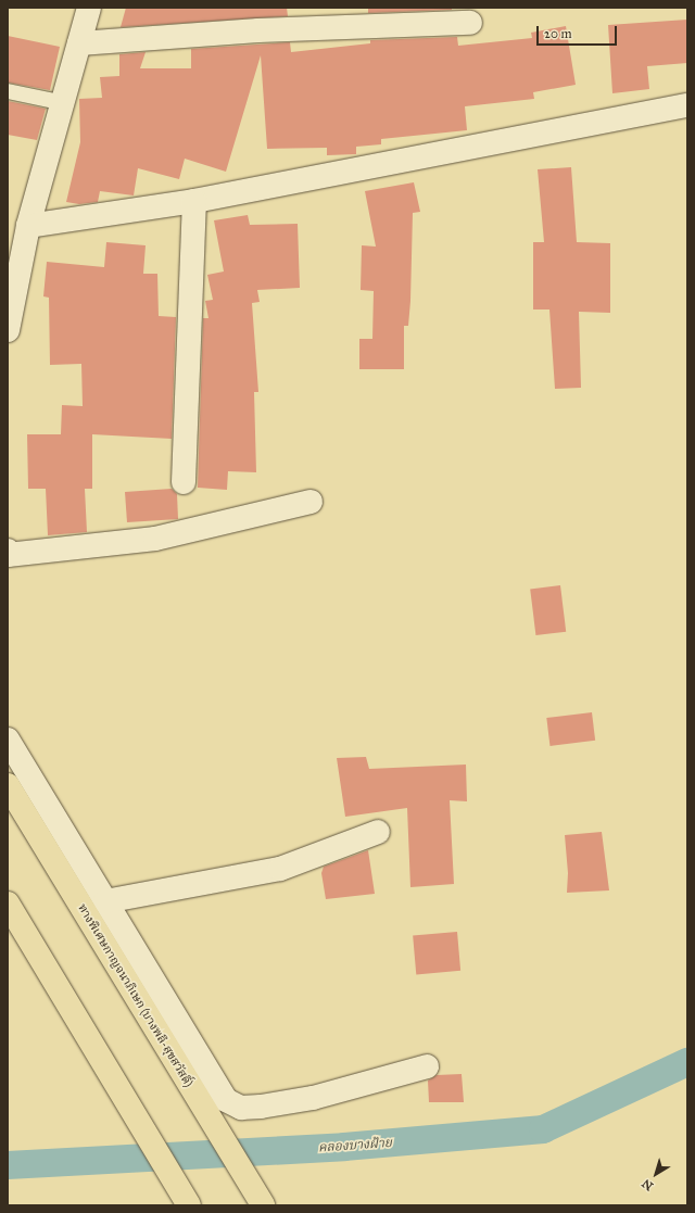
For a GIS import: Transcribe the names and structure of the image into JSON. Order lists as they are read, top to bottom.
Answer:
{
  "streets": {
    "highway": ["ทางพิเศษกาญจนาภิเษก (บางพลี-สุขสวัสดิ์)"]
  },
  "water": ["คลองบางฝ้าย"],
  "scale_bar": "20 m",
  "north": "bottom left"
}
